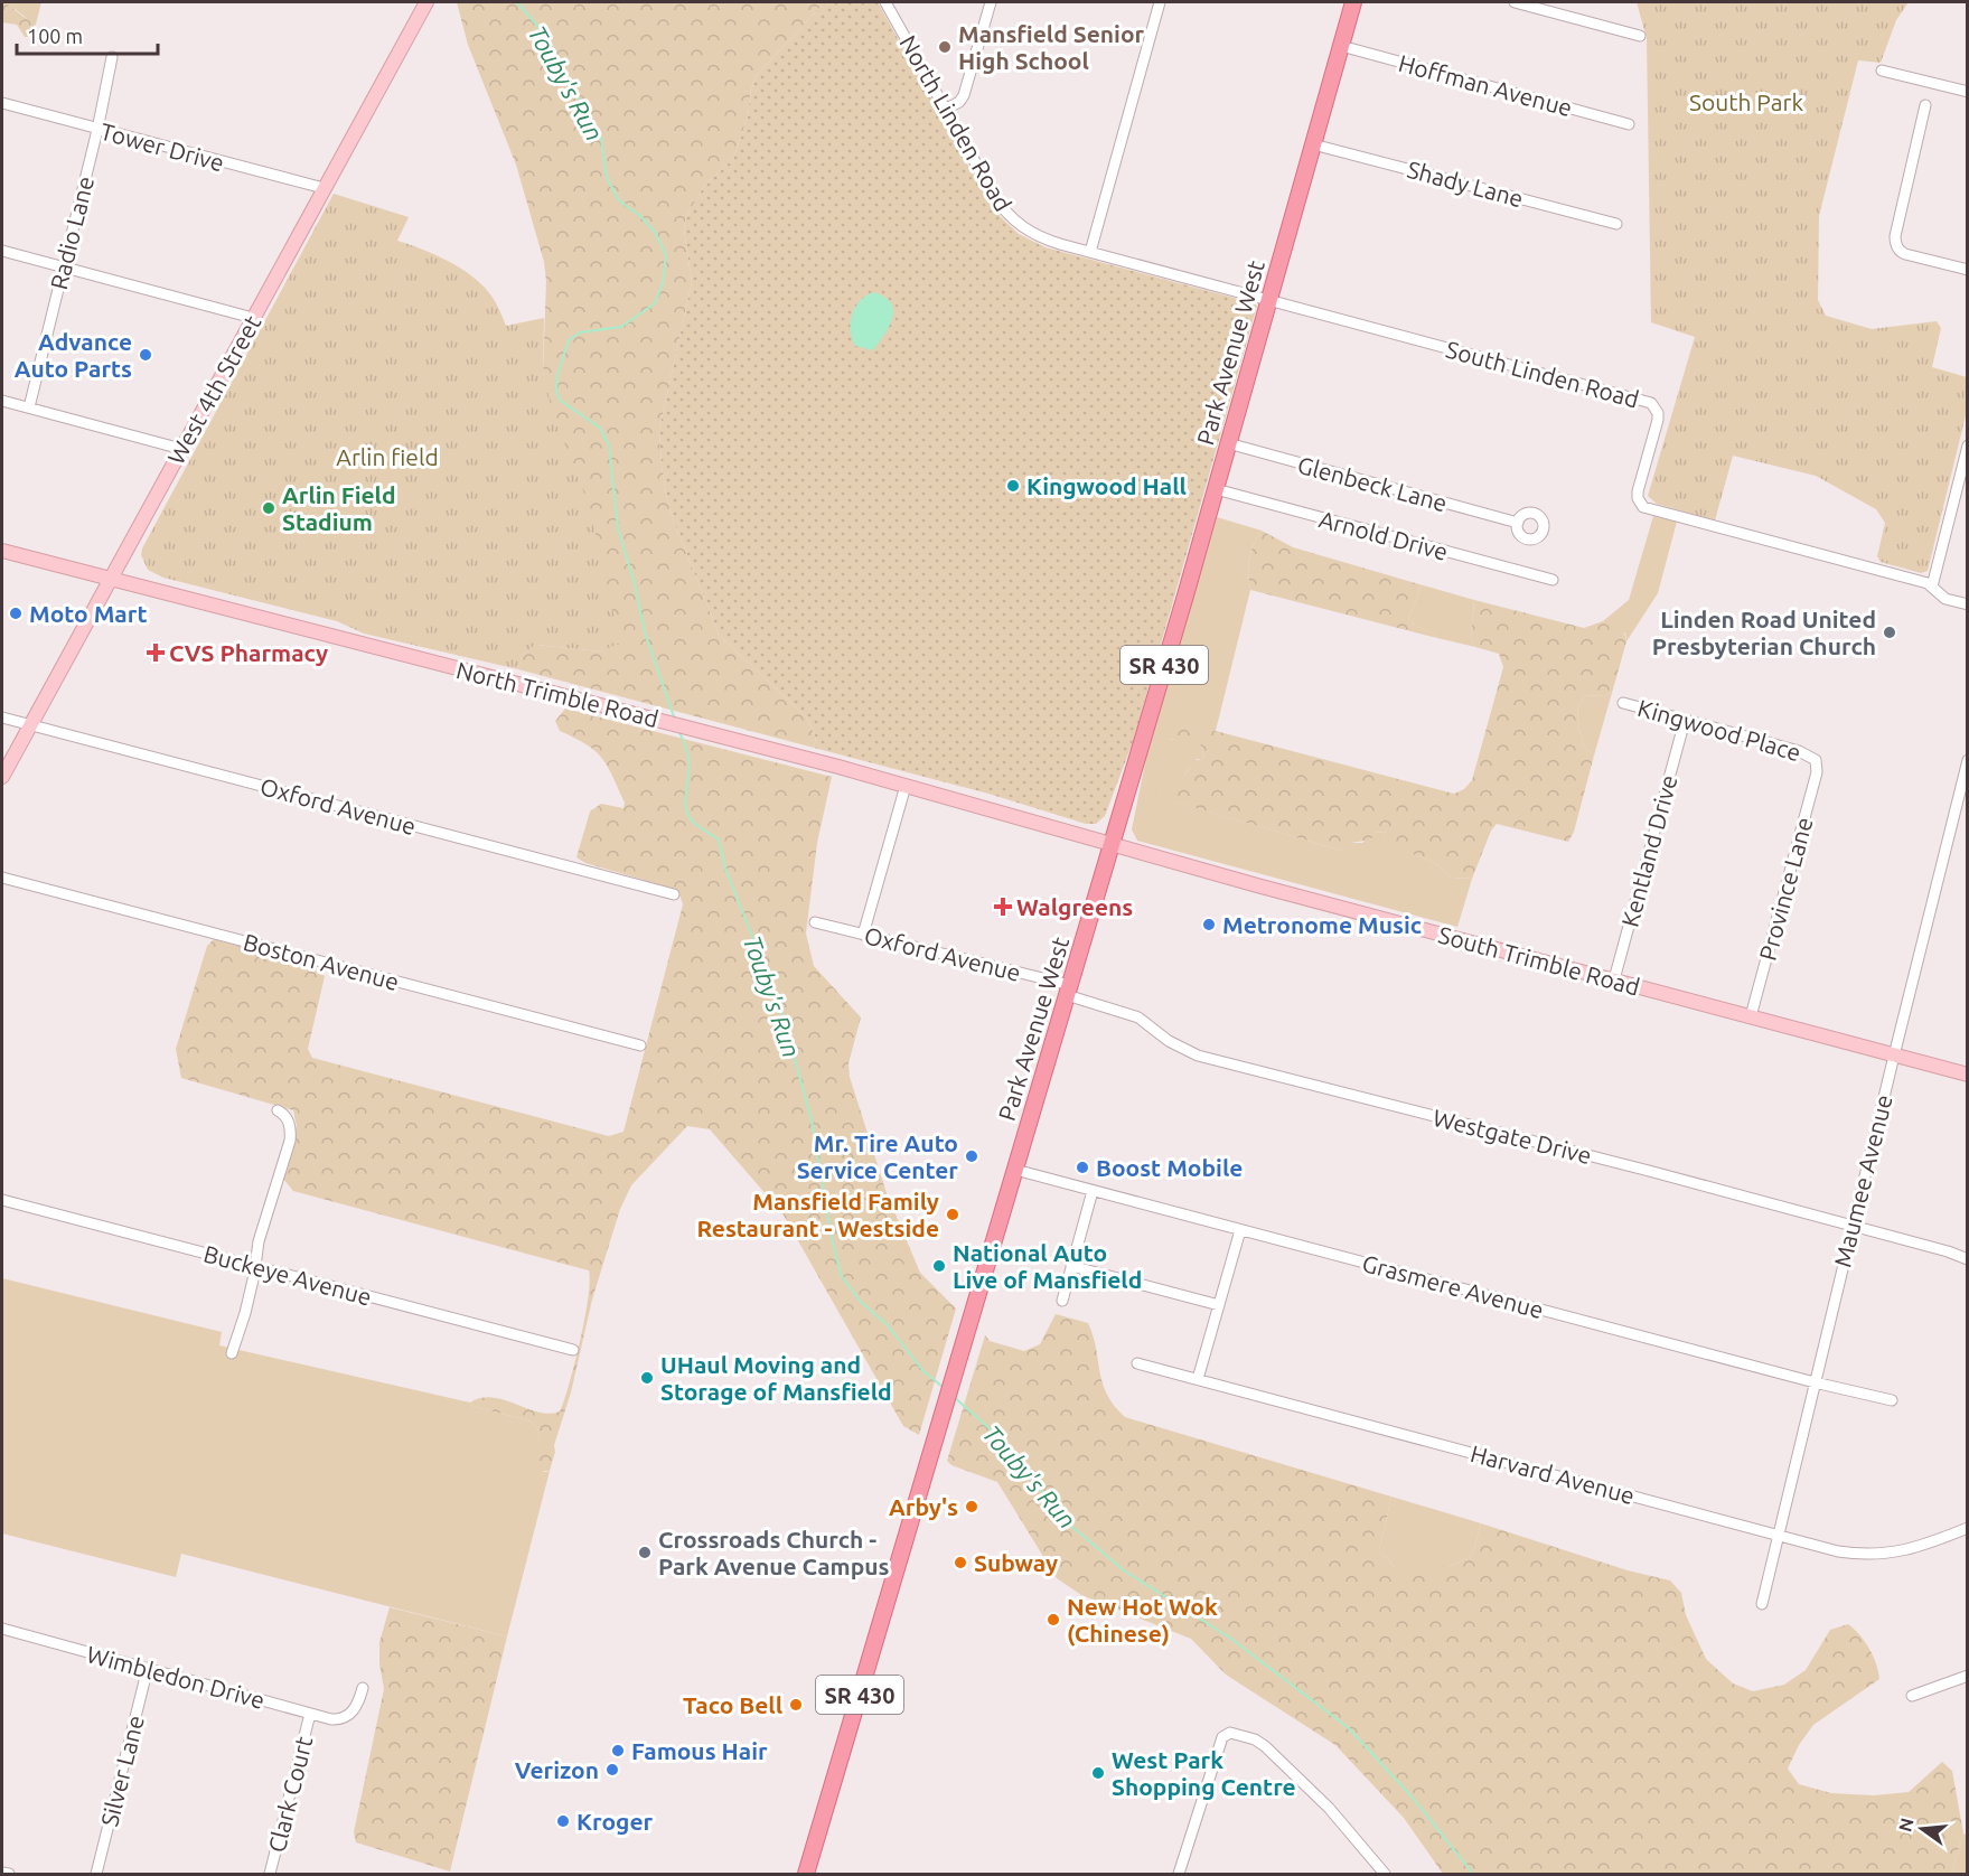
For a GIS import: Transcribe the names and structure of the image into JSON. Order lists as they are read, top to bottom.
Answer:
{
  "streets": {
    "main road": [
      "Park Avenue West",
      "West 4th Street",
      "SR 430",
      "North Trimble Road",
      "South Trimble Road"
    ],
    "street": [
      "Hoffman Avenue",
      "North Linden Road",
      "Tower Drive",
      "Shady Lane",
      "Radio Lane",
      "South Linden Road",
      "Glenbeck Lane",
      "Arnold Drive",
      "Kingwood Place",
      "Oxford Avenue",
      "Kentland Drive",
      "Province Lane",
      "Boston Avenue",
      "Westgate Drive",
      "Maumee Avenue",
      "Buckeye Avenue",
      "Grasmere Avenue",
      "Harvard Avenue",
      "Wimbledon Drive",
      "Silver Lane",
      "Clark Court"
    ]
  },
  "crossings": [
    ["Hoffman Avenue", "Park Avenue West"],
    ["North Linden Road", "Park Avenue West"],
    ["North Linden Road", "South Linden Road"],
    ["Tower Drive", "Radio Lane"],
    ["Tower Drive", "West 4th Street"],
    ["Shady Lane", "Park Avenue West"],
    ["Park Avenue West", "South Linden Road"],
    ["Park Avenue West", "Glenbeck Lane"],
    ["Park Avenue West", "Arnold Drive"],
    ["Park Avenue West", "North Trimble Road"],
    ["Park Avenue West", "Oxford Avenue"],
    ["Park Avenue West", "South Trimble Road"],
    ["Park Avenue West", "Westgate Drive"],
    ["Park Avenue West", "Grasmere Avenue"],
    ["West 4th Street", "North Trimble Road"],
    ["West 4th Street", "Oxford Avenue"],
    ["North Trimble Road", "South Trimble Road"],
    ["Kingwood Place", "Kentland Drive"],
    ["Kingwood Place", "Province Lane"],
    ["Oxford Avenue", "Westgate Drive"],
    ["Kentland Drive", "South Trimble Road"],
    ["Province Lane", "South Trimble Road"],
    ["South Trimble Road", "Maumee Avenue"],
    ["Westgate Drive", "Maumee Avenue"],
    ["Maumee Avenue", "Grasmere Avenue"],
    ["Maumee Avenue", "Harvard Avenue"],
    ["Wimbledon Drive", "Silver Lane"],
    ["Wimbledon Drive", "Clark Court"]
  ],
  "water": ["Touby's Run"],
  "parks": ["South Park", "Arlin field"],
  "places": {
    "other": [
      "Mansfield Senior High School",
      "Advance Auto Parts",
      "Kingwood Hall",
      "Arlin Field Stadium",
      "Moto Mart",
      "Linden Road United Presbyterian Church",
      "Metronome Music",
      "Mr. Tire Auto Service Center",
      "Boost Mobile",
      "Mansfield Family Restaurant - Westside",
      "National Auto Live of Mansfield",
      "UHaul Moving and Storage of Mansfield",
      "Arby's",
      "Crossroads Church - Park Avenue Campus",
      "Subway",
      "New Hot Wok (Chinese)",
      "Taco Bell",
      "Famous Hair",
      "Verizon",
      "West Park Shopping Centre",
      "Kroger"
    ],
    "health": ["CVS Pharmacy", "Walgreens"]
  },
  "scale_bar": "100 m",
  "north": "left"
}
